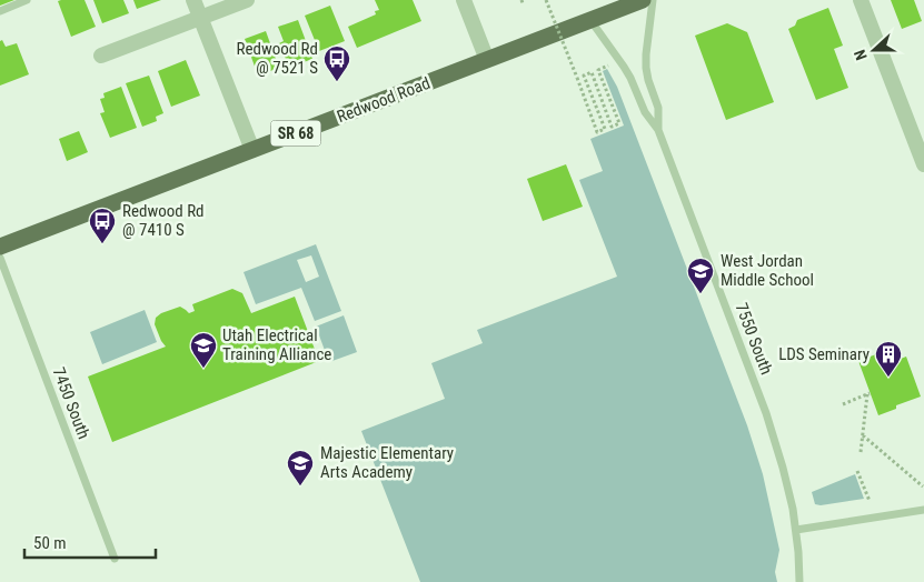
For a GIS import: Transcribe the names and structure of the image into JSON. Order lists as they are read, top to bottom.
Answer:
{
  "streets": {
    "main road": ["Redwood Road", "SR 68"],
    "lane": ["7550 South", "7450 South"]
  },
  "crossings": [
    ["Redwood Road", "7550 South"]
  ],
  "places": {
    "bus stop": ["Redwood Rd @ 7521 S", "Redwood Rd @ 7410 S"],
    "school or university": ["West Jordan Middle School", "Utah Electrical Training Alliance", "Majestic Elementary Arts Academy"],
    "building": ["LDS Seminary"]
  },
  "scale_bar": "50 m",
  "north": "left"
}
